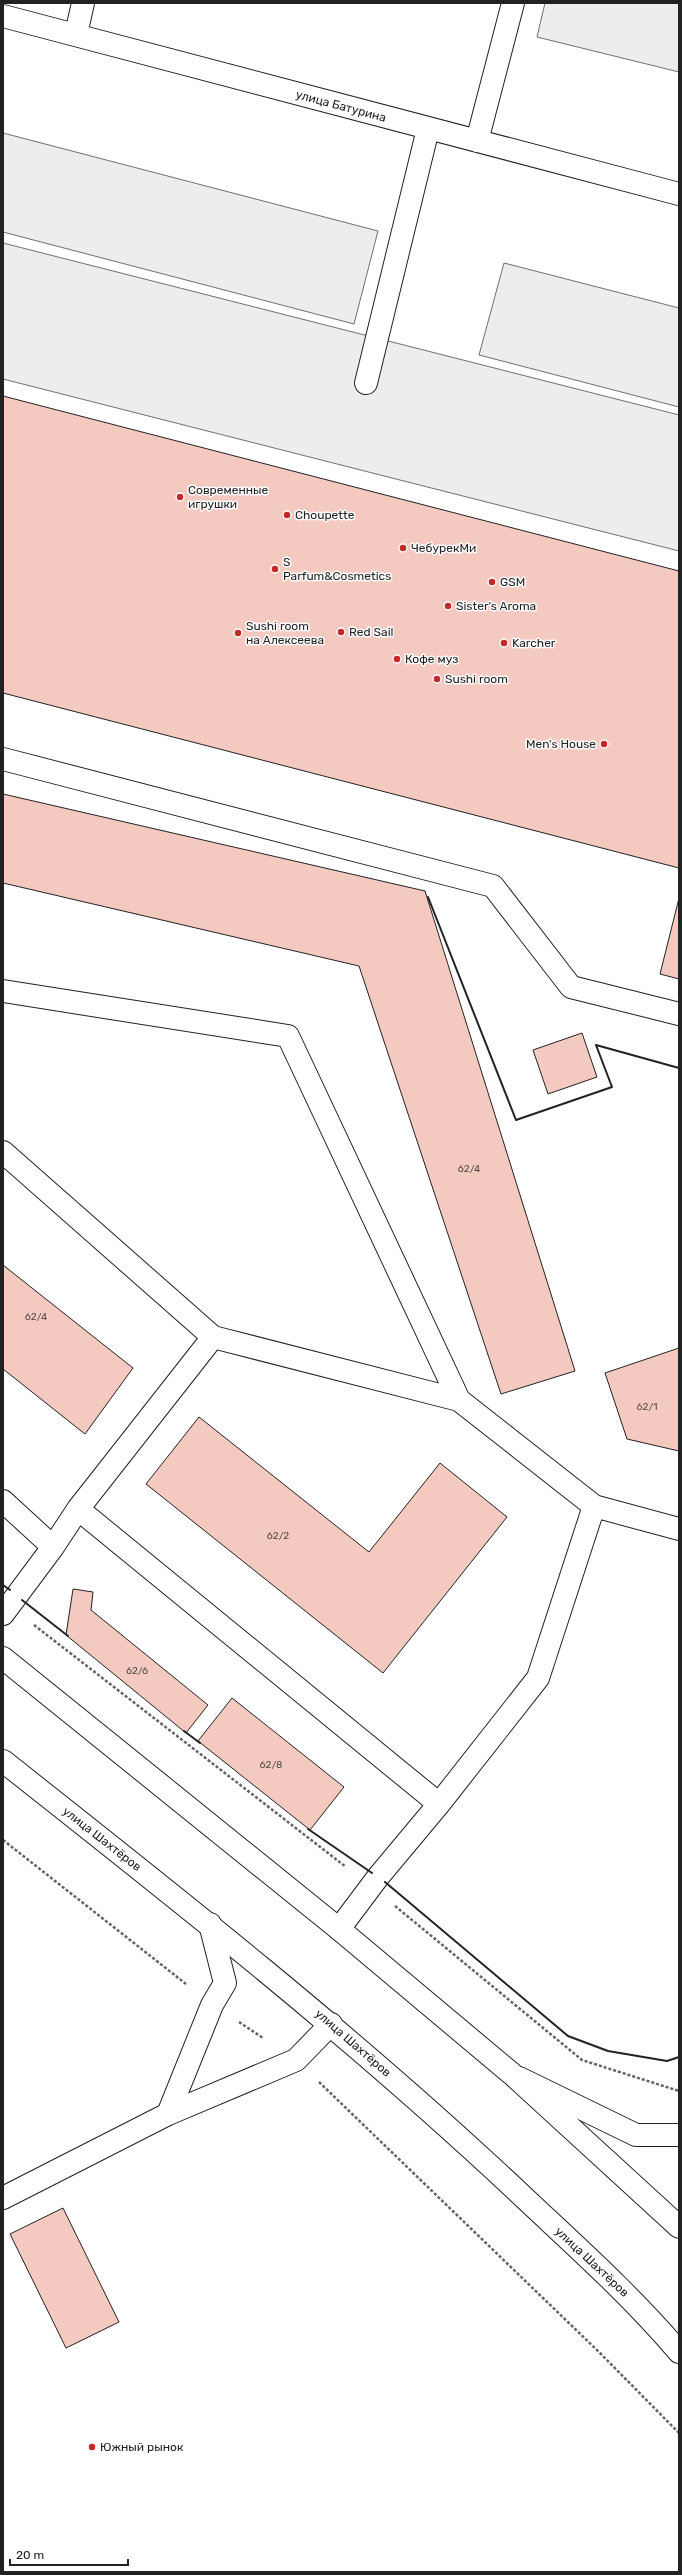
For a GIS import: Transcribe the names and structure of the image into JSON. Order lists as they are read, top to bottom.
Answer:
{
  "streets": {
    "main road": ["улица Батурина", "улица Шахтёров"]
  },
  "places": [
    "Современные игрушки",
    "Choupette",
    "ЧебурекМи",
    "S Parfum&Cosmetics",
    "GSM",
    "Sister's Aroma",
    "Red Sail",
    "Sushi room на Алексеева",
    "Karcher",
    "Кофе муз",
    "Sushi room",
    "Men's House",
    "Южный рынок"
  ],
  "house_numbers": [
    "62/4",
    "62/4",
    "62/1",
    "62/2",
    "62/6",
    "62/8"
  ],
  "scale_bar": "20 m"
}
